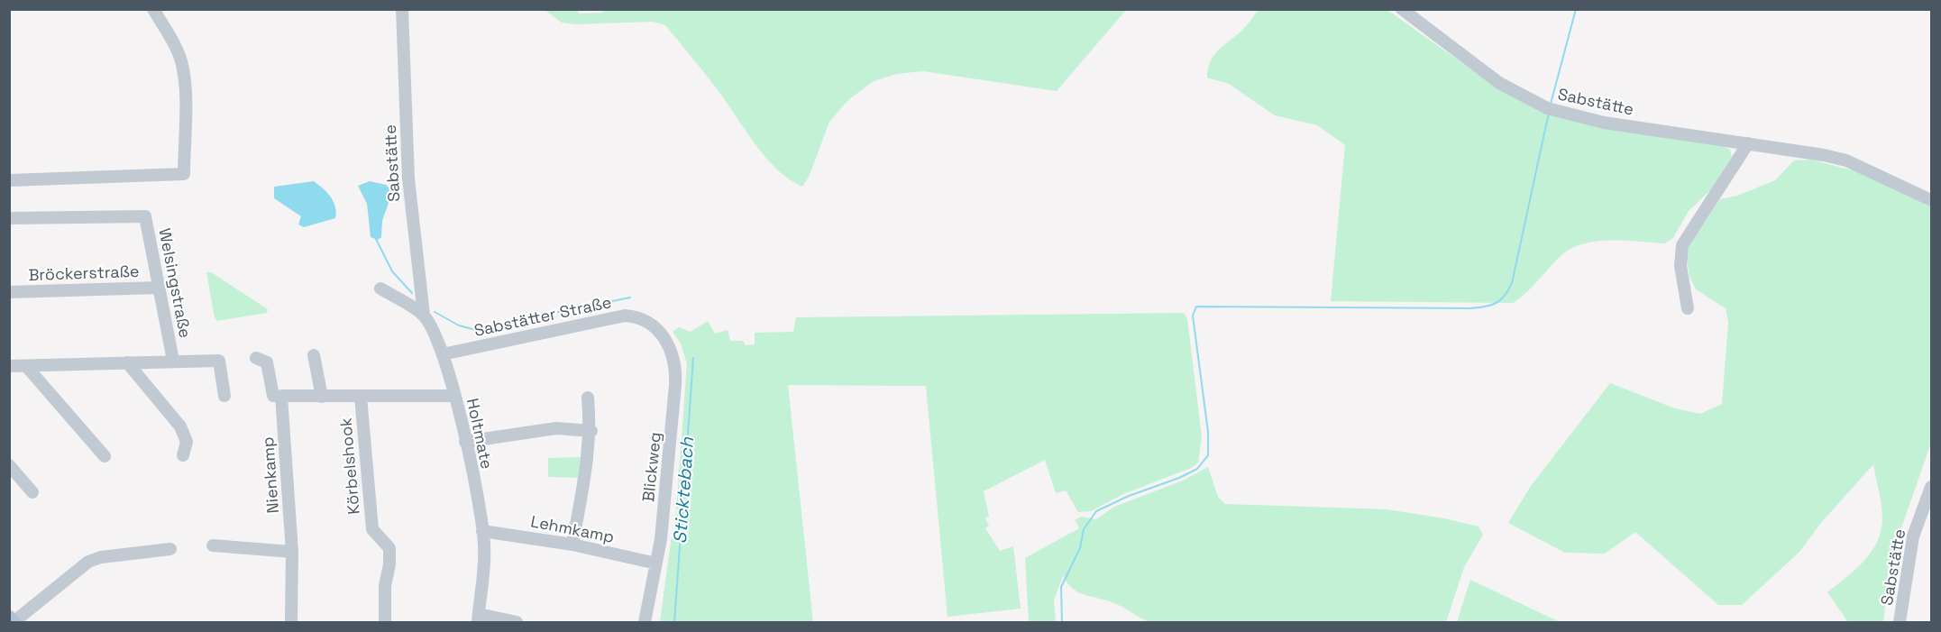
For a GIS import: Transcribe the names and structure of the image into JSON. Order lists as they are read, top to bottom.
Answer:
{
  "streets": {
    "street": [
      "Sabstätte",
      "Bröckerstraße",
      "Welsingstraße",
      "Sabstätter Straße",
      "Holtmate",
      "Körbelshook",
      "Blickweg",
      "Nienkamp",
      "Lehmkamp"
    ]
  },
  "crossings": [
    ["Sabstätte", "Holtmate"],
    ["Bröckerstraße", "Welsingstraße"],
    ["Sabstätter Straße", "Holtmate"],
    ["Sabstätter Straße", "Blickweg"],
    ["Holtmate", "Lehmkamp"],
    ["Blickweg", "Lehmkamp"]
  ],
  "water": ["Sticktebach"]
}
